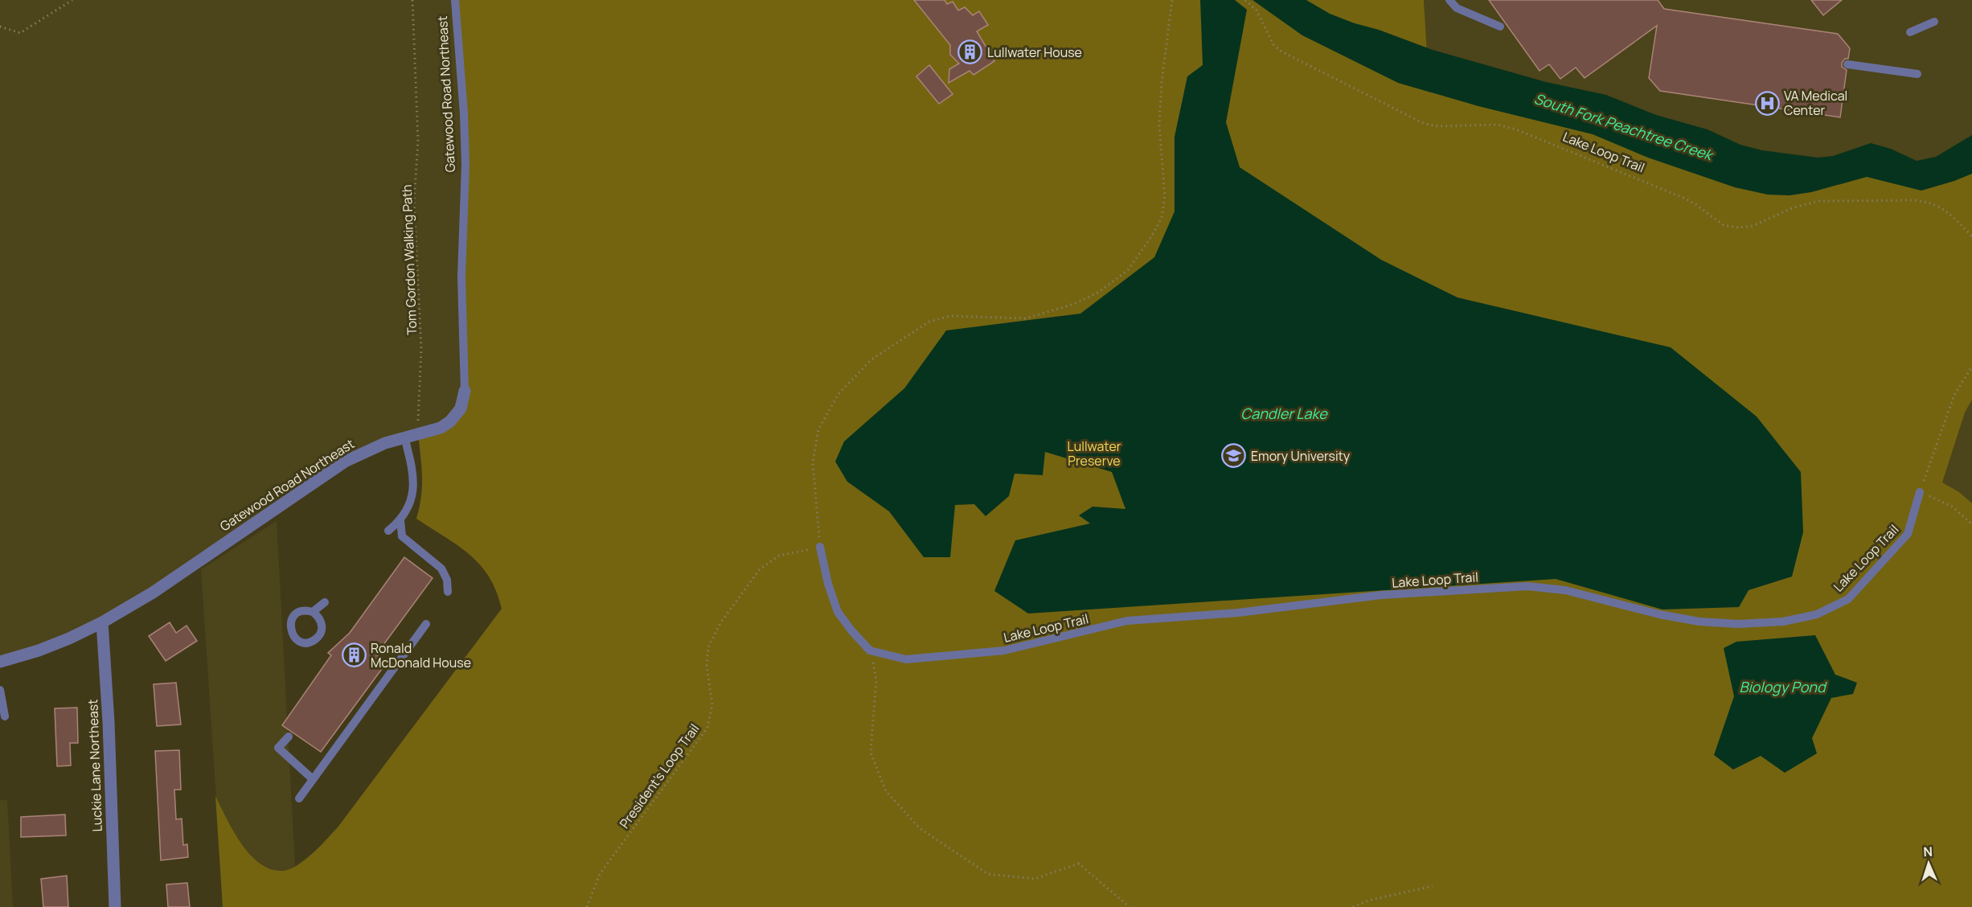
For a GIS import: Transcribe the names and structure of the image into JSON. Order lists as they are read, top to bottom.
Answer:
{
  "streets": {
    "street": ["Gatewood Road Northeast", "Luckie Lane Northeast"],
    "lane": ["Lake Loop Trail"],
    "path": ["Tom Gordon Walking Path", "President's Loop Trail"]
  },
  "crossings": [
    ["Gatewood Road Northeast", "Tom Gordon Walking Path"],
    ["Gatewood Road Northeast", "Luckie Lane Northeast"]
  ],
  "water": ["South Fork Peachtree Creek", "Candler Lake", "Biology Pond"],
  "parks": ["Lullwater Preserve"],
  "places": {
    "building": ["Lullwater House", "Ronald McDonald House"],
    "hospital": ["VA Medical Center"],
    "school or university": ["Emory University"]
  },
  "north": "top"
}
